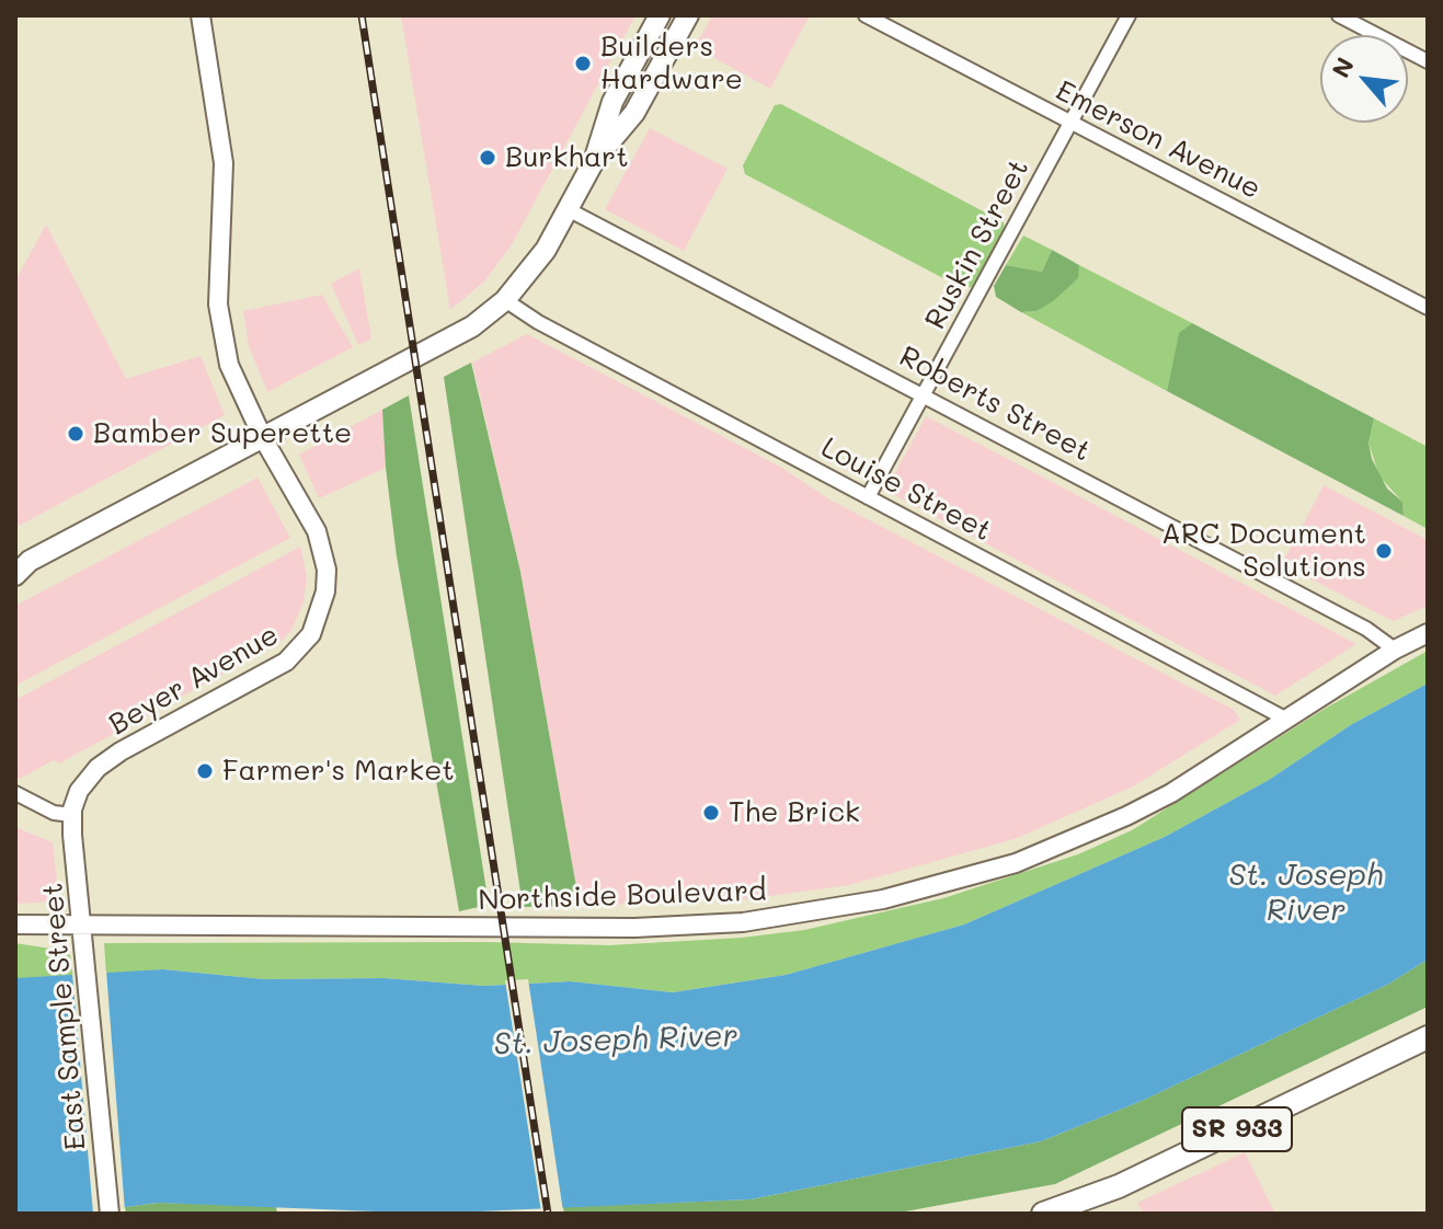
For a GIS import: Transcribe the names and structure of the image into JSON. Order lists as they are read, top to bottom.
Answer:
{
  "streets": {
    "main road": ["SR 933"],
    "street": [
      "Emerson Avenue",
      "Ruskin Street",
      "Roberts Street",
      "Louise Street",
      "Beyer Avenue",
      "Northside Boulevard",
      "East Sample Street"
    ]
  },
  "crossings": [
    ["Emerson Avenue", "Ruskin Street"],
    ["Ruskin Street", "Roberts Street"],
    ["Ruskin Street", "Louise Street"],
    ["Roberts Street", "Northside Boulevard"],
    ["Louise Street", "Northside Boulevard"],
    ["Beyer Avenue", "East Sample Street"],
    ["Northside Boulevard", "East Sample Street"]
  ],
  "water": ["St. Joseph River"],
  "places": [
    "Builders Hardware",
    "Burkhart",
    "Bamber Superette",
    "ARC Document Solutions",
    "Farmer's Market",
    "The Brick"
  ],
  "north": "top left"
}
